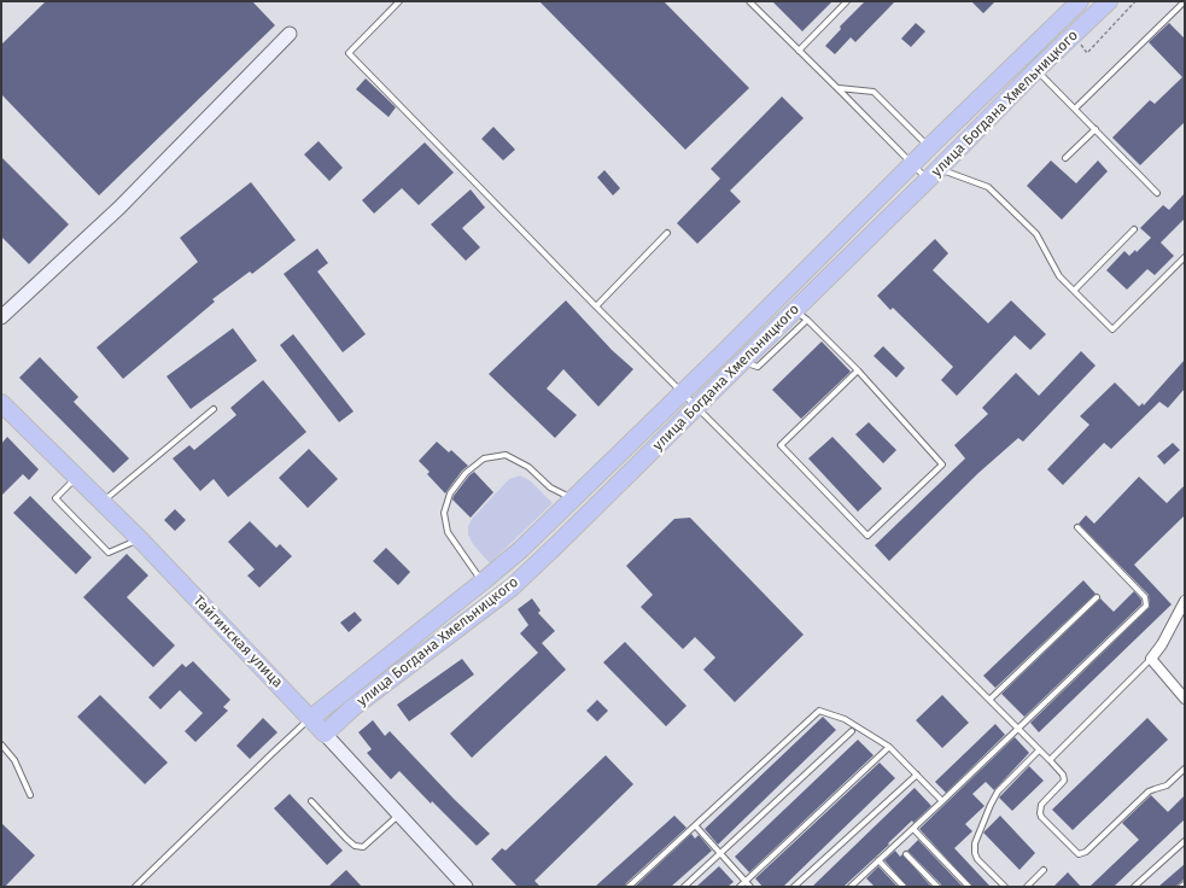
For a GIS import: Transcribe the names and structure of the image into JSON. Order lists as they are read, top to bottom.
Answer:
{
  "streets": {
    "highway": ["улица Богдана Хмельницкого", "Тайгинская улица"]
  },
  "crossings": [
    ["улица Богдана Хмельницкого", "Тайгинская улица"]
  ]
}
